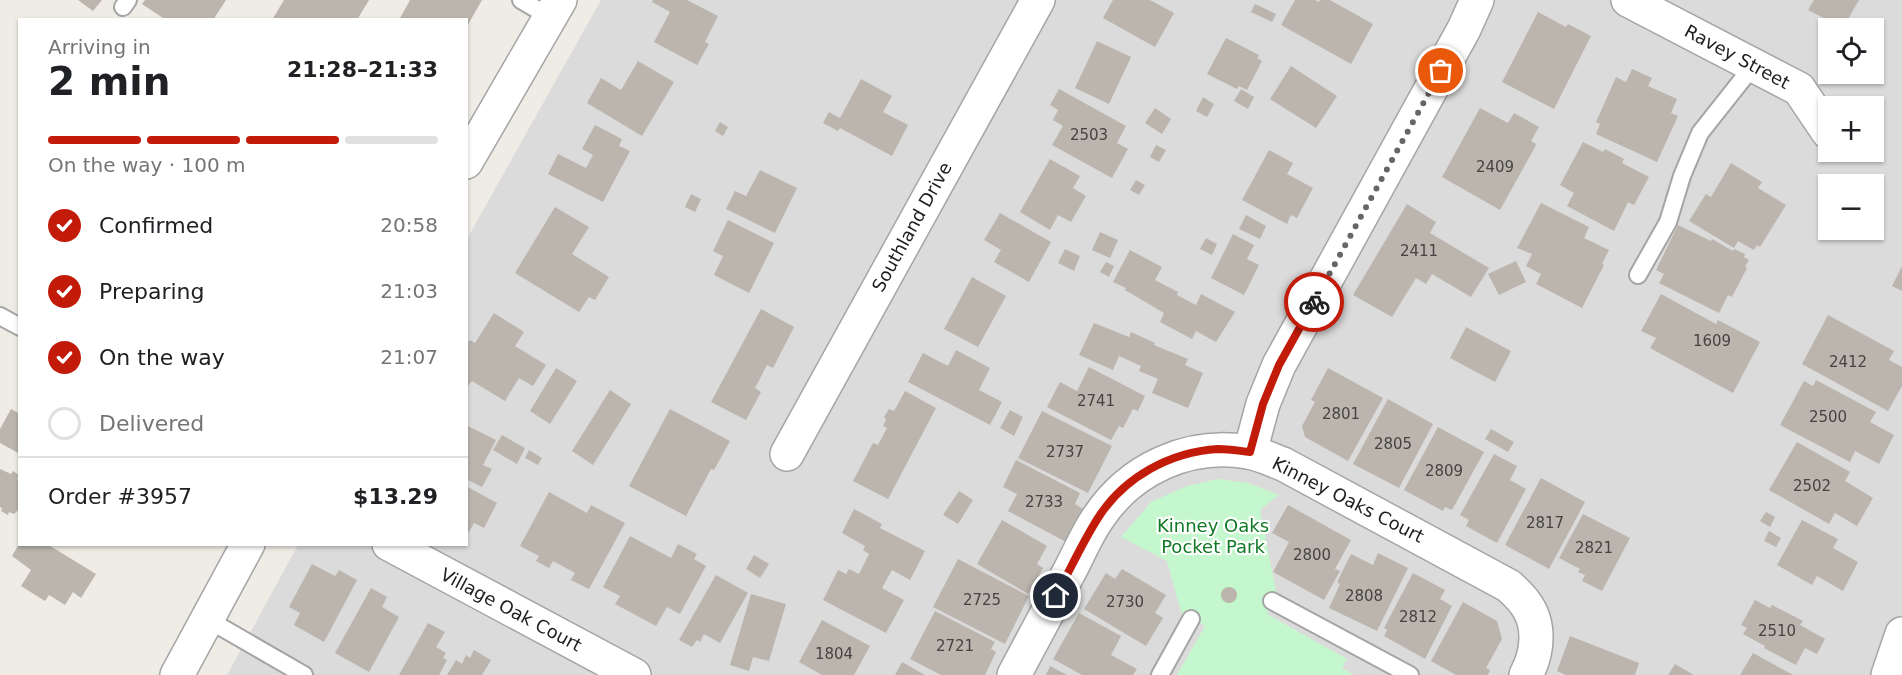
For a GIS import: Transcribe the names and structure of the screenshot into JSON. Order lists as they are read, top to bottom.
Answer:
{
  "streets": {
    "street": [
      "Ravey Street",
      "Southland Drive",
      "Kinney Oaks Court",
      "Village Oak Court"
    ]
  },
  "parks": ["Kinney Oaks Pocket Park"],
  "house_numbers": [
    "2503",
    "2409",
    "2411",
    "1609",
    "2412",
    "2741",
    "2801",
    "2500",
    "2805",
    "2737",
    "2809",
    "2502",
    "2733",
    "2817",
    "2821",
    "2800",
    "2808",
    "2725",
    "2730",
    "2812",
    "2510",
    "2721",
    "1804"
  ],
  "page": {
    "map_buttons": ["+", "−"],
    "heading": ["2 min", "Arriving in", "21:28–21:33"],
    "panel": ["Order #3957", "$13.29"],
    "bar": "On the way · 100 m",
    "list": [
      ["Confirmed", "20:58"],
      ["Preparing", "21:03"],
      ["On the way", "21:07"],
      "Delivered"
    ]
  }
}
